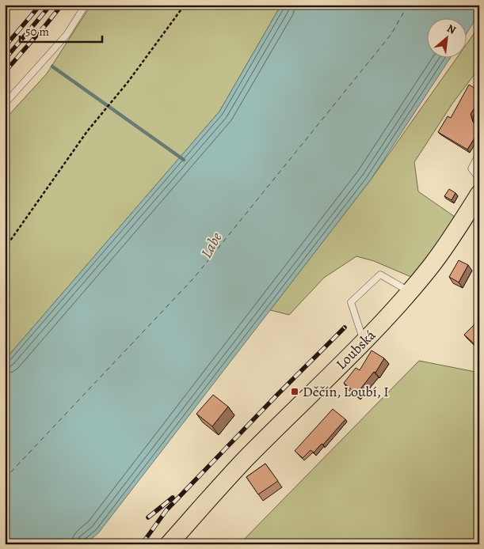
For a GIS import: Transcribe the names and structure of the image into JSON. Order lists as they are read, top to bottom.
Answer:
{
  "streets": {
    "main road": ["Loubská"]
  },
  "water": ["Labe"],
  "places": {
    "transit": ["Děčín, Loubí, I"]
  },
  "scale_bar": "50 m",
  "north": "top right"
}
